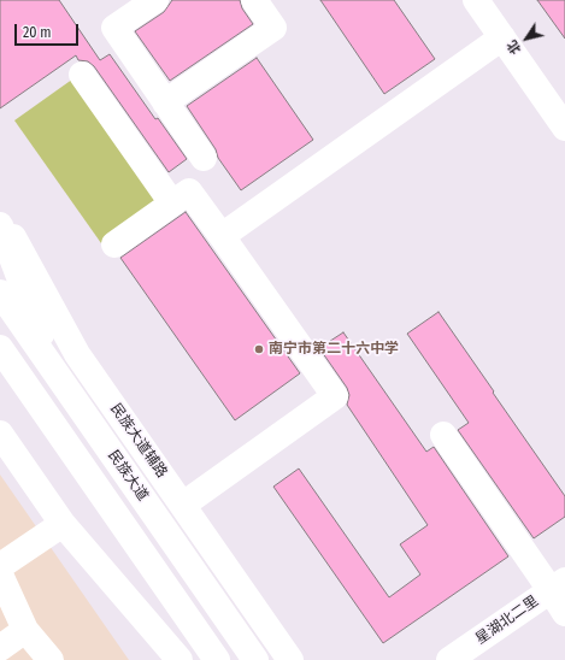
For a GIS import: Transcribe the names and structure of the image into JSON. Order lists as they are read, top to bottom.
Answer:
{
  "streets": {
    "main road": ["民族大道辅路", "民族大道", "星湖北二里"]
  },
  "places": ["南宁市第二十六中学"],
  "scale_bar": "20 m",
  "north": "bottom left"
}
